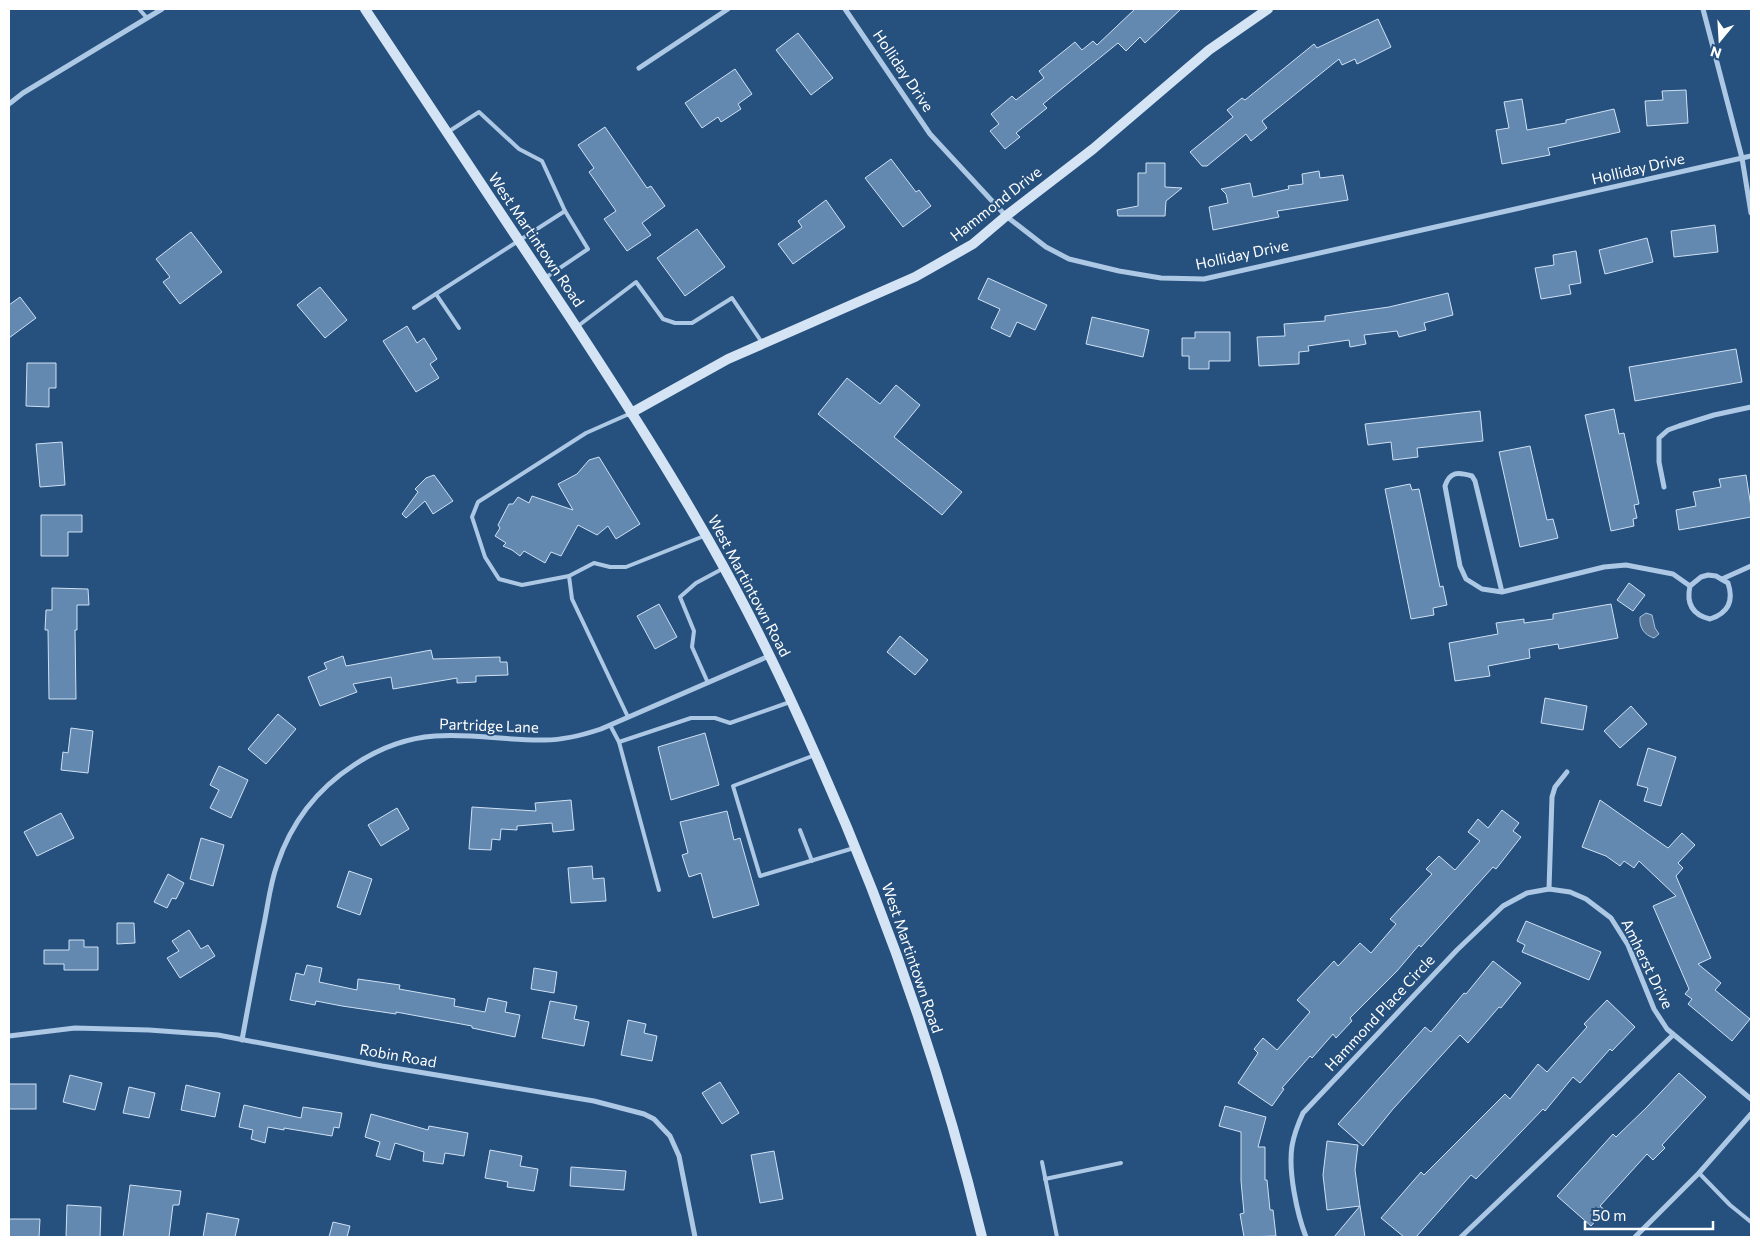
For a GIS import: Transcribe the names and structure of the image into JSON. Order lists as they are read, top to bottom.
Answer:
{
  "streets": {
    "main road": ["Hammond Drive", "West Martintown Road"],
    "street": [
      "Holliday Drive",
      "Partridge Lane",
      "Amherst Drive",
      "Hammond Place Circle",
      "Robin Road"
    ]
  },
  "crossings": [
    ["Holliday Drive", "Hammond Drive"],
    ["Hammond Drive", "West Martintown Road"],
    ["West Martintown Road", "Partridge Lane"],
    ["Partridge Lane", "Robin Road"],
    ["Amherst Drive", "Hammond Place Circle"]
  ],
  "scale_bar": "50 m",
  "north": "bottom"
}
